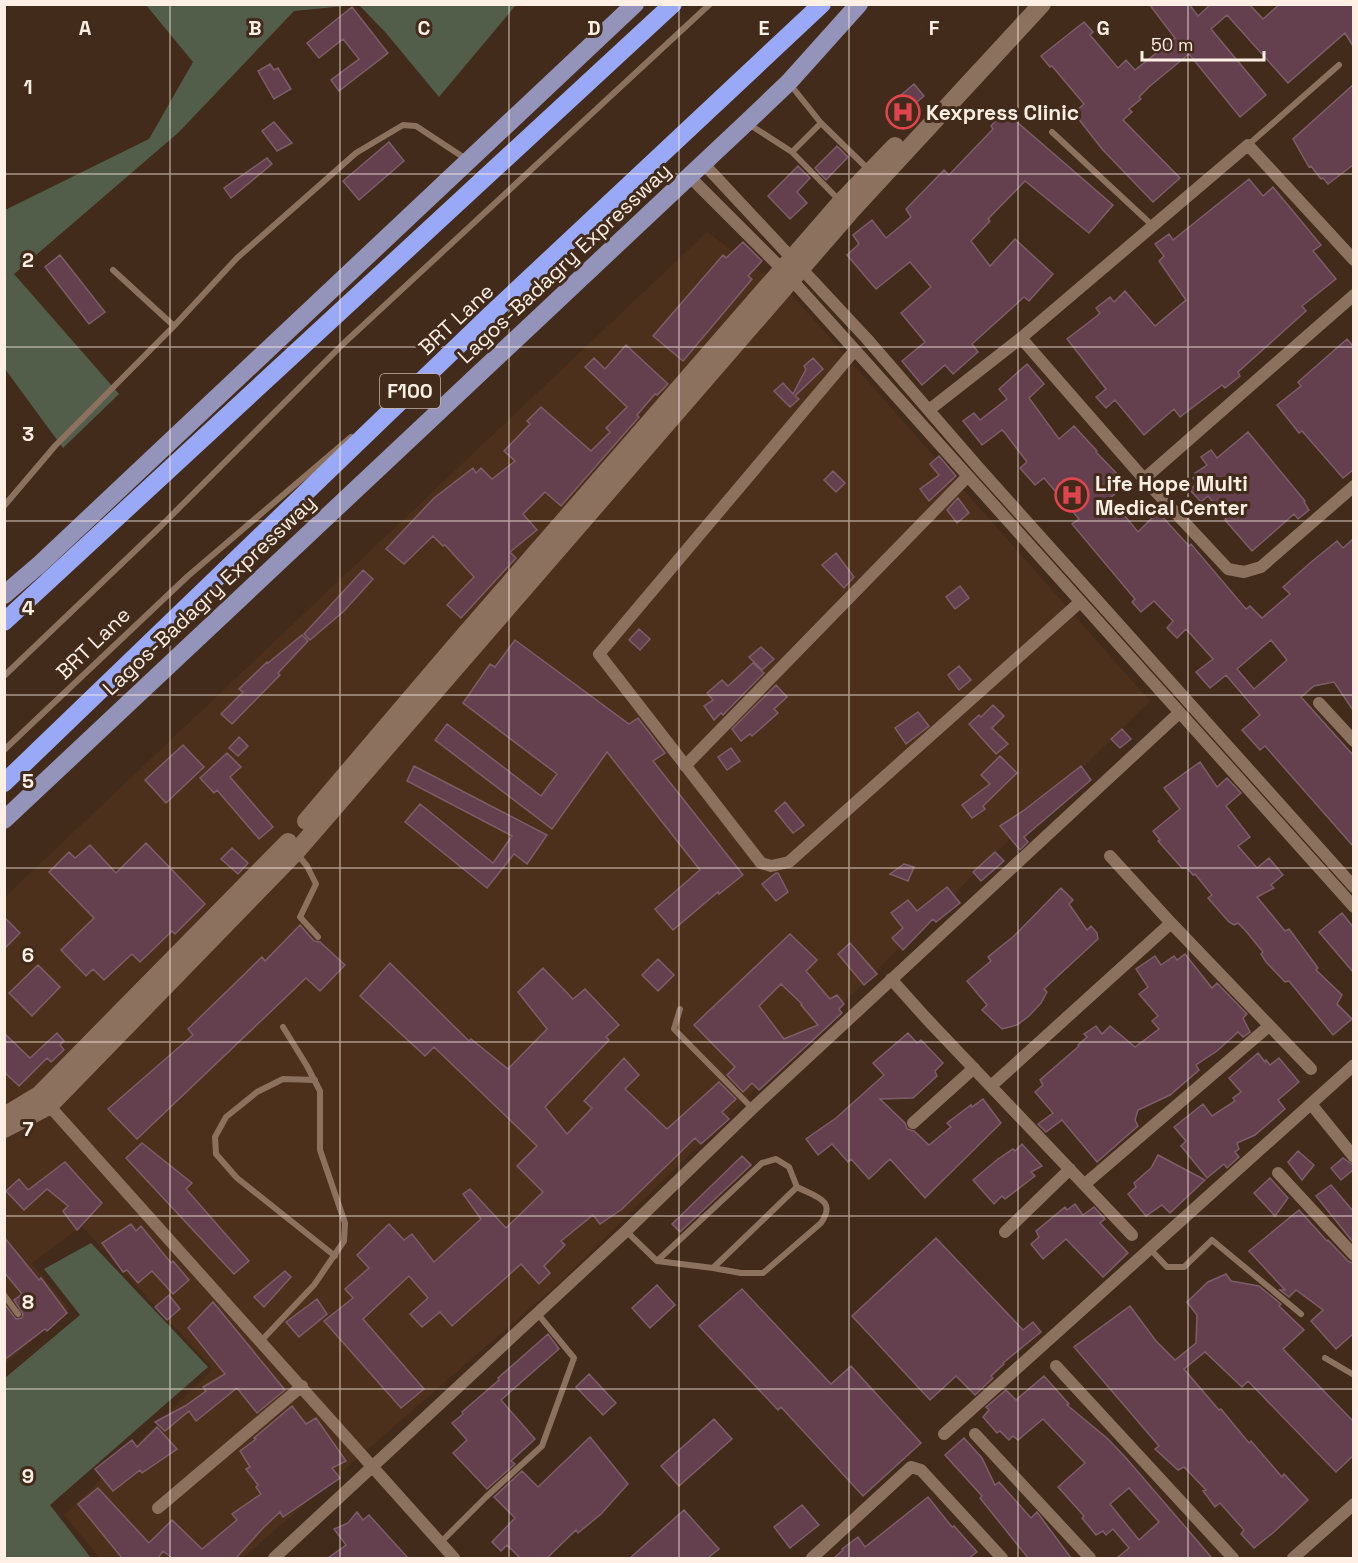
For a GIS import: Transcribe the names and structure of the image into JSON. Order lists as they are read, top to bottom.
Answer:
{
  "streets": {
    "highway": ["Lagos-Badagry Expressway", "F100"],
    "lane": ["BRT Lane"]
  },
  "crossings": [
    ["Lagos-Badagry Expressway", "BRT Lane"]
  ],
  "places": {
    "hospital": ["Kexpress Clinic", "Life Hope Multi Medical Center"]
  },
  "scale_bar": "50 m",
  "grid": {
    "columns": [
      "A",
      "B",
      "C",
      "D",
      "E",
      "F",
      "G"
    ],
    "rows": [
      "1",
      "2",
      "3",
      "4",
      "5",
      "6",
      "7",
      "8",
      "9"
    ]
  }
}
